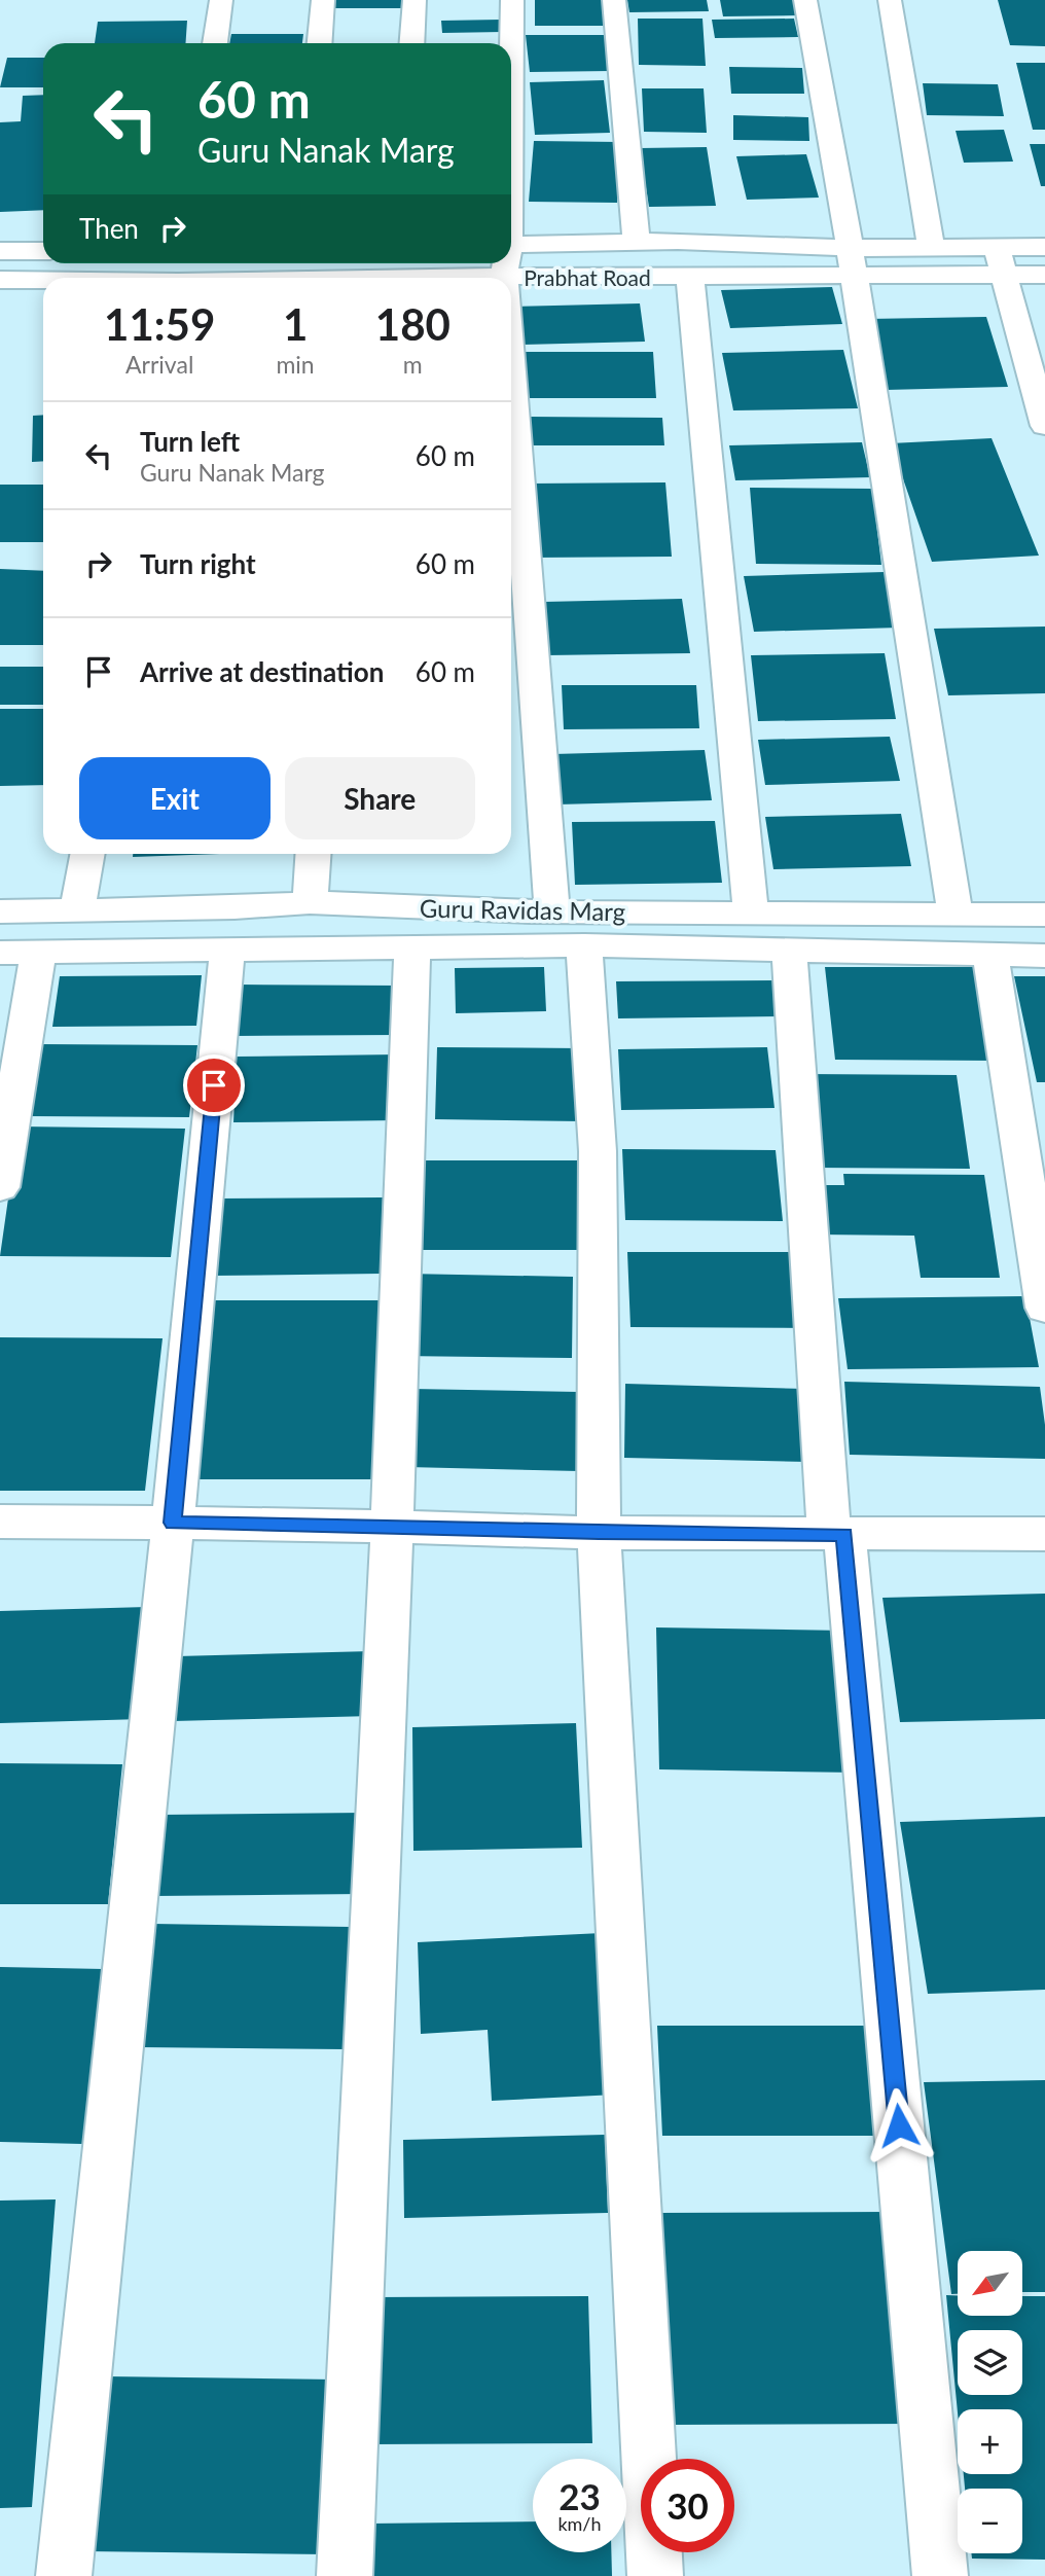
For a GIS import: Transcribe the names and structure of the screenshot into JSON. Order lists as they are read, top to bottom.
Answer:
{
  "streets": {
    "street": ["Prabhat Road", "Guru Ravidas Marg"]
  },
  "north": "bottom left",
  "page": {
    "turn": ["60 m", "Guru Nanak Marg"],
    "then": "Then",
    "eta": [
      "11:59",
      "Arrival",
      "1",
      "min",
      "180",
      "m"
    ],
    "list": [
      {
        "name": "Turn left",
        "note": "Guru Nanak Marg",
        "value": "60 m"
      },
      {
        "name": "Turn right",
        "value": "60 m"
      },
      {
        "name": "Arrive at destination",
        "value": "60 m"
      }
    ],
    "buttons": ["Exit", "Share"],
    "map_buttons": ["+", "−"],
    "speed": "23 km/h",
    "limit": "30"
  }
}
